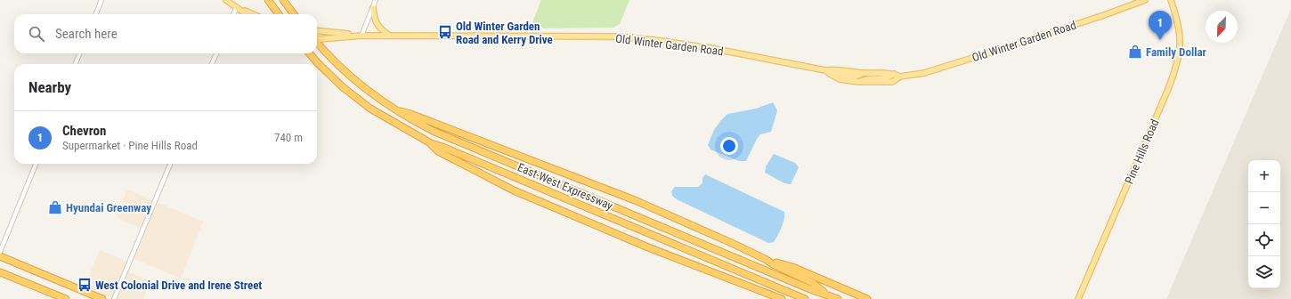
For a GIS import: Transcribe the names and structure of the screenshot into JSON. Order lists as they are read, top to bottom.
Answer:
{
  "streets": {
    "highway": ["East-West Expressway"],
    "main road": ["Old Winter Garden Road", "Pine Hills Road"]
  },
  "places": {
    "bus stop": ["Old Winter Garden Road and Kerry Drive", "West Colonial Drive and Irene Street"],
    "shop": ["Family Dollar", "Hyundai Greenway"]
  },
  "north": "bottom left",
  "page": {
    "pins": "1",
    "search": "Search here",
    "heading": "Nearby",
    "list": [
      {
        "mark": "1",
        "name": "Chevron",
        "note": "Supermarket · Pine Hills Road",
        "value": "740 m"
      }
    ],
    "map_buttons": ["+", "−"]
  }
}
